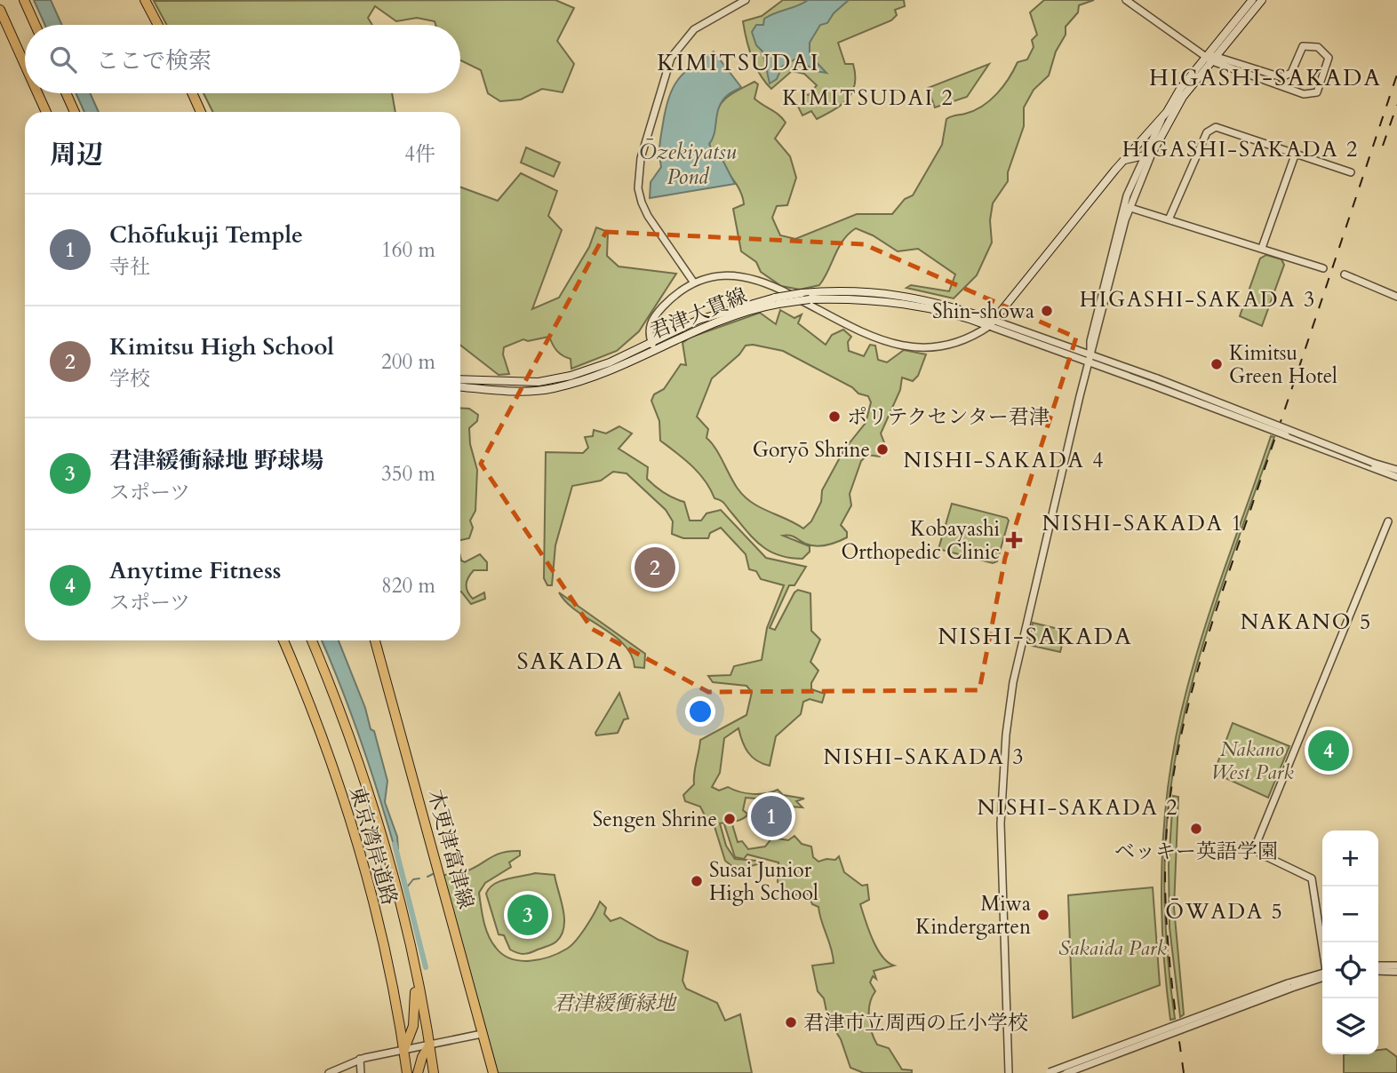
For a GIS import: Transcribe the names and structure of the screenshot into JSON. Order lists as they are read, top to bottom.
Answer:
{
  "streets": {
    "main road": ["君津大貫線", "東京湾岸道路", "木更津富津線"]
  },
  "districts": [
    "KIMITSUDAI",
    "HIGASHI-SAKADA",
    "KIMITSUDAI 2",
    "HIGASHI-SAKADA 2",
    "HIGASHI-SAKADA 3",
    "NISHI-SAKADA 4",
    "NISHI-SAKADA 1",
    "NAKANO 5",
    "NISHI-SAKADA",
    "SAKADA",
    "NISHI-SAKADA 3",
    "NISHI-SAKADA 2",
    "ŌWADA 5"
  ],
  "water": ["Ōzekiyatsu Pond"],
  "parks": ["Nakano West Park", "Sakaida Park", "君津緩衝緑地"],
  "places": {
    "other": [
      "Shin-showa",
      "Kimitsu Green Hotel",
      "ポリテクセンター君津",
      "Goryō Shrine",
      "Sengen Shrine",
      "ベッキー英語学園",
      "Susai Junior High School",
      "Miwa Kindergarten",
      "君津市立周西の丘小学校"
    ],
    "health": ["Kobayashi Orthopedic Clinic"]
  },
  "page": {
    "search": "ここで検索",
    "heading": ["周辺", "4件"],
    "list": [
      {
        "mark": "1",
        "name": "Chōfukuji Temple",
        "note": "寺社",
        "value": "160 m"
      },
      {
        "mark": "2",
        "name": "Kimitsu High School",
        "note": "学校",
        "value": "200 m"
      },
      {
        "mark": "3",
        "name": "君津緩衝緑地 野球場",
        "note": "スポーツ",
        "value": "350 m"
      },
      {
        "mark": "4",
        "name": "Anytime Fitness",
        "note": "スポーツ",
        "value": "820 m"
      }
    ],
    "pins": [
      "2",
      "4",
      "1",
      "3"
    ],
    "map_buttons": ["+", "−"]
  }
}
